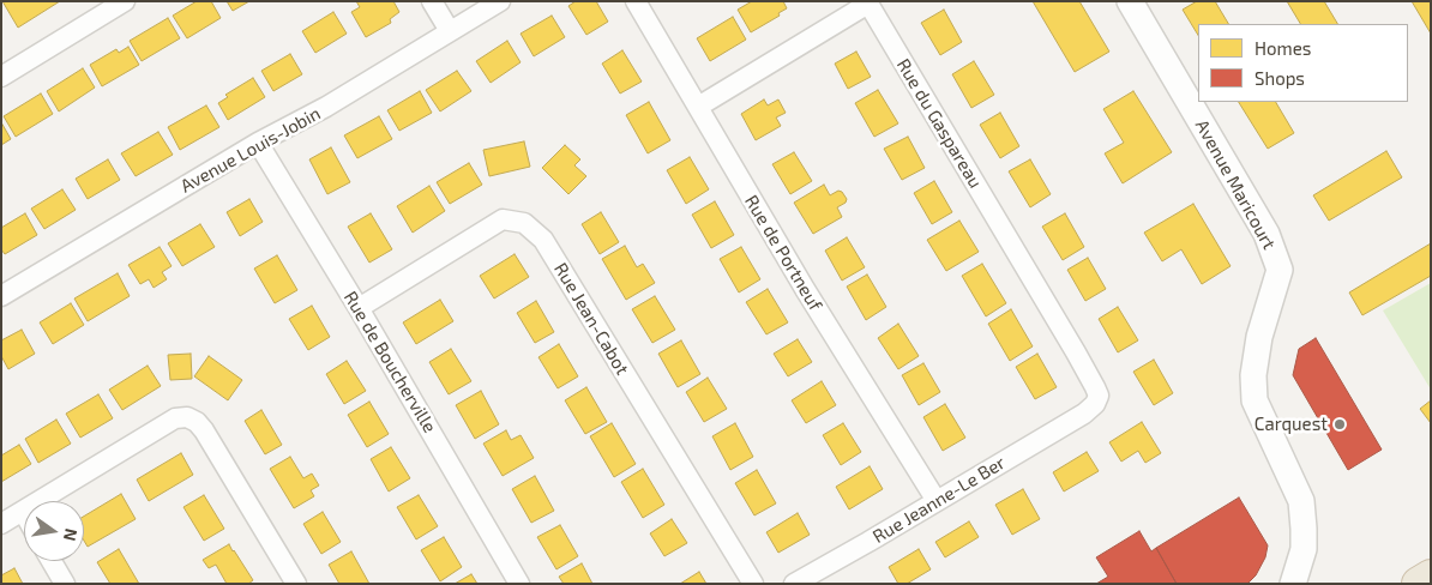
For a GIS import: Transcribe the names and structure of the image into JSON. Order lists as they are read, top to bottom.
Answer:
{
  "streets": {
    "street": [
      "Rue du Gaspareau",
      "Avenue Louis-Jobin",
      "Avenue Maricourt",
      "Rue de Portneuf",
      "Rue Jean-Cabot",
      "Rue de Boucherville",
      "Rue Jeanne-Le Ber"
    ]
  },
  "crossings": [
    ["Rue du Gaspareau", "Rue de Portneuf"],
    ["Rue du Gaspareau", "Rue Jeanne-Le Ber"],
    ["Avenue Louis-Jobin", "Rue de Boucherville"],
    ["Rue de Portneuf", "Rue Jeanne-Le Ber"],
    ["Rue Jean-Cabot", "Rue de Boucherville"]
  ],
  "places": ["Carquest"],
  "legend": ["Homes", "Shops"],
  "north": "right"
}
